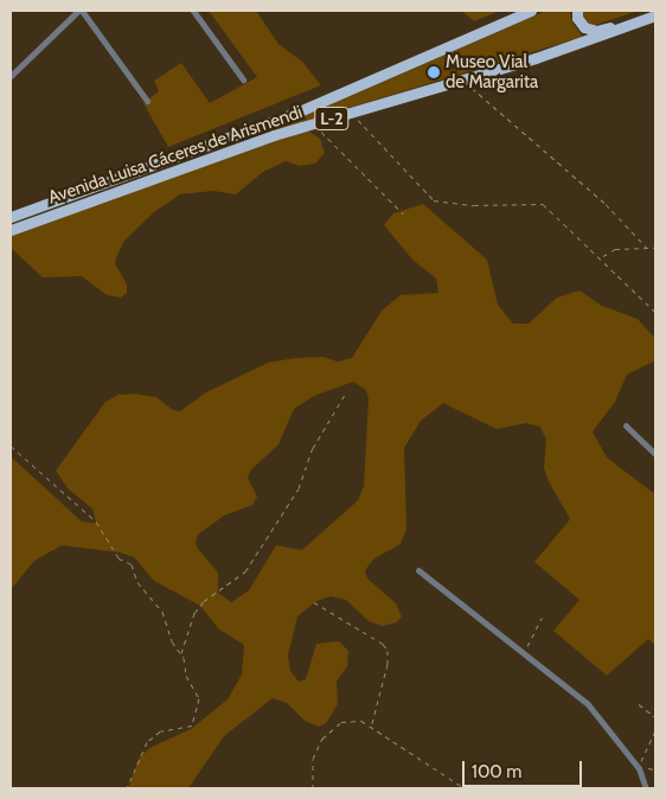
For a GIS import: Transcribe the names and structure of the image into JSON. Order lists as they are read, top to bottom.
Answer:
{
  "streets": {
    "main road": ["L-2", "Avenida Luisa Cáceres de Arismendi"]
  },
  "places": ["Museo Vial de Margarita"],
  "scale_bar": "100 m"
}
